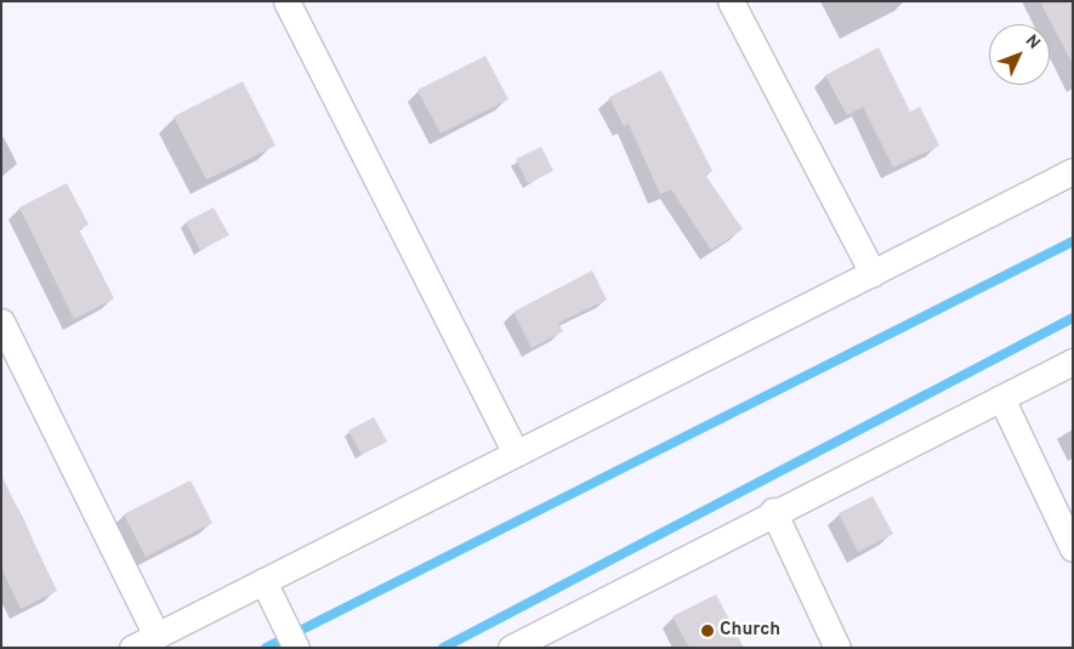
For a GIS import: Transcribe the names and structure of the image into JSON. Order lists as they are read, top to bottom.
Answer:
{
  "places": ["Church"],
  "north": "top right"
}
